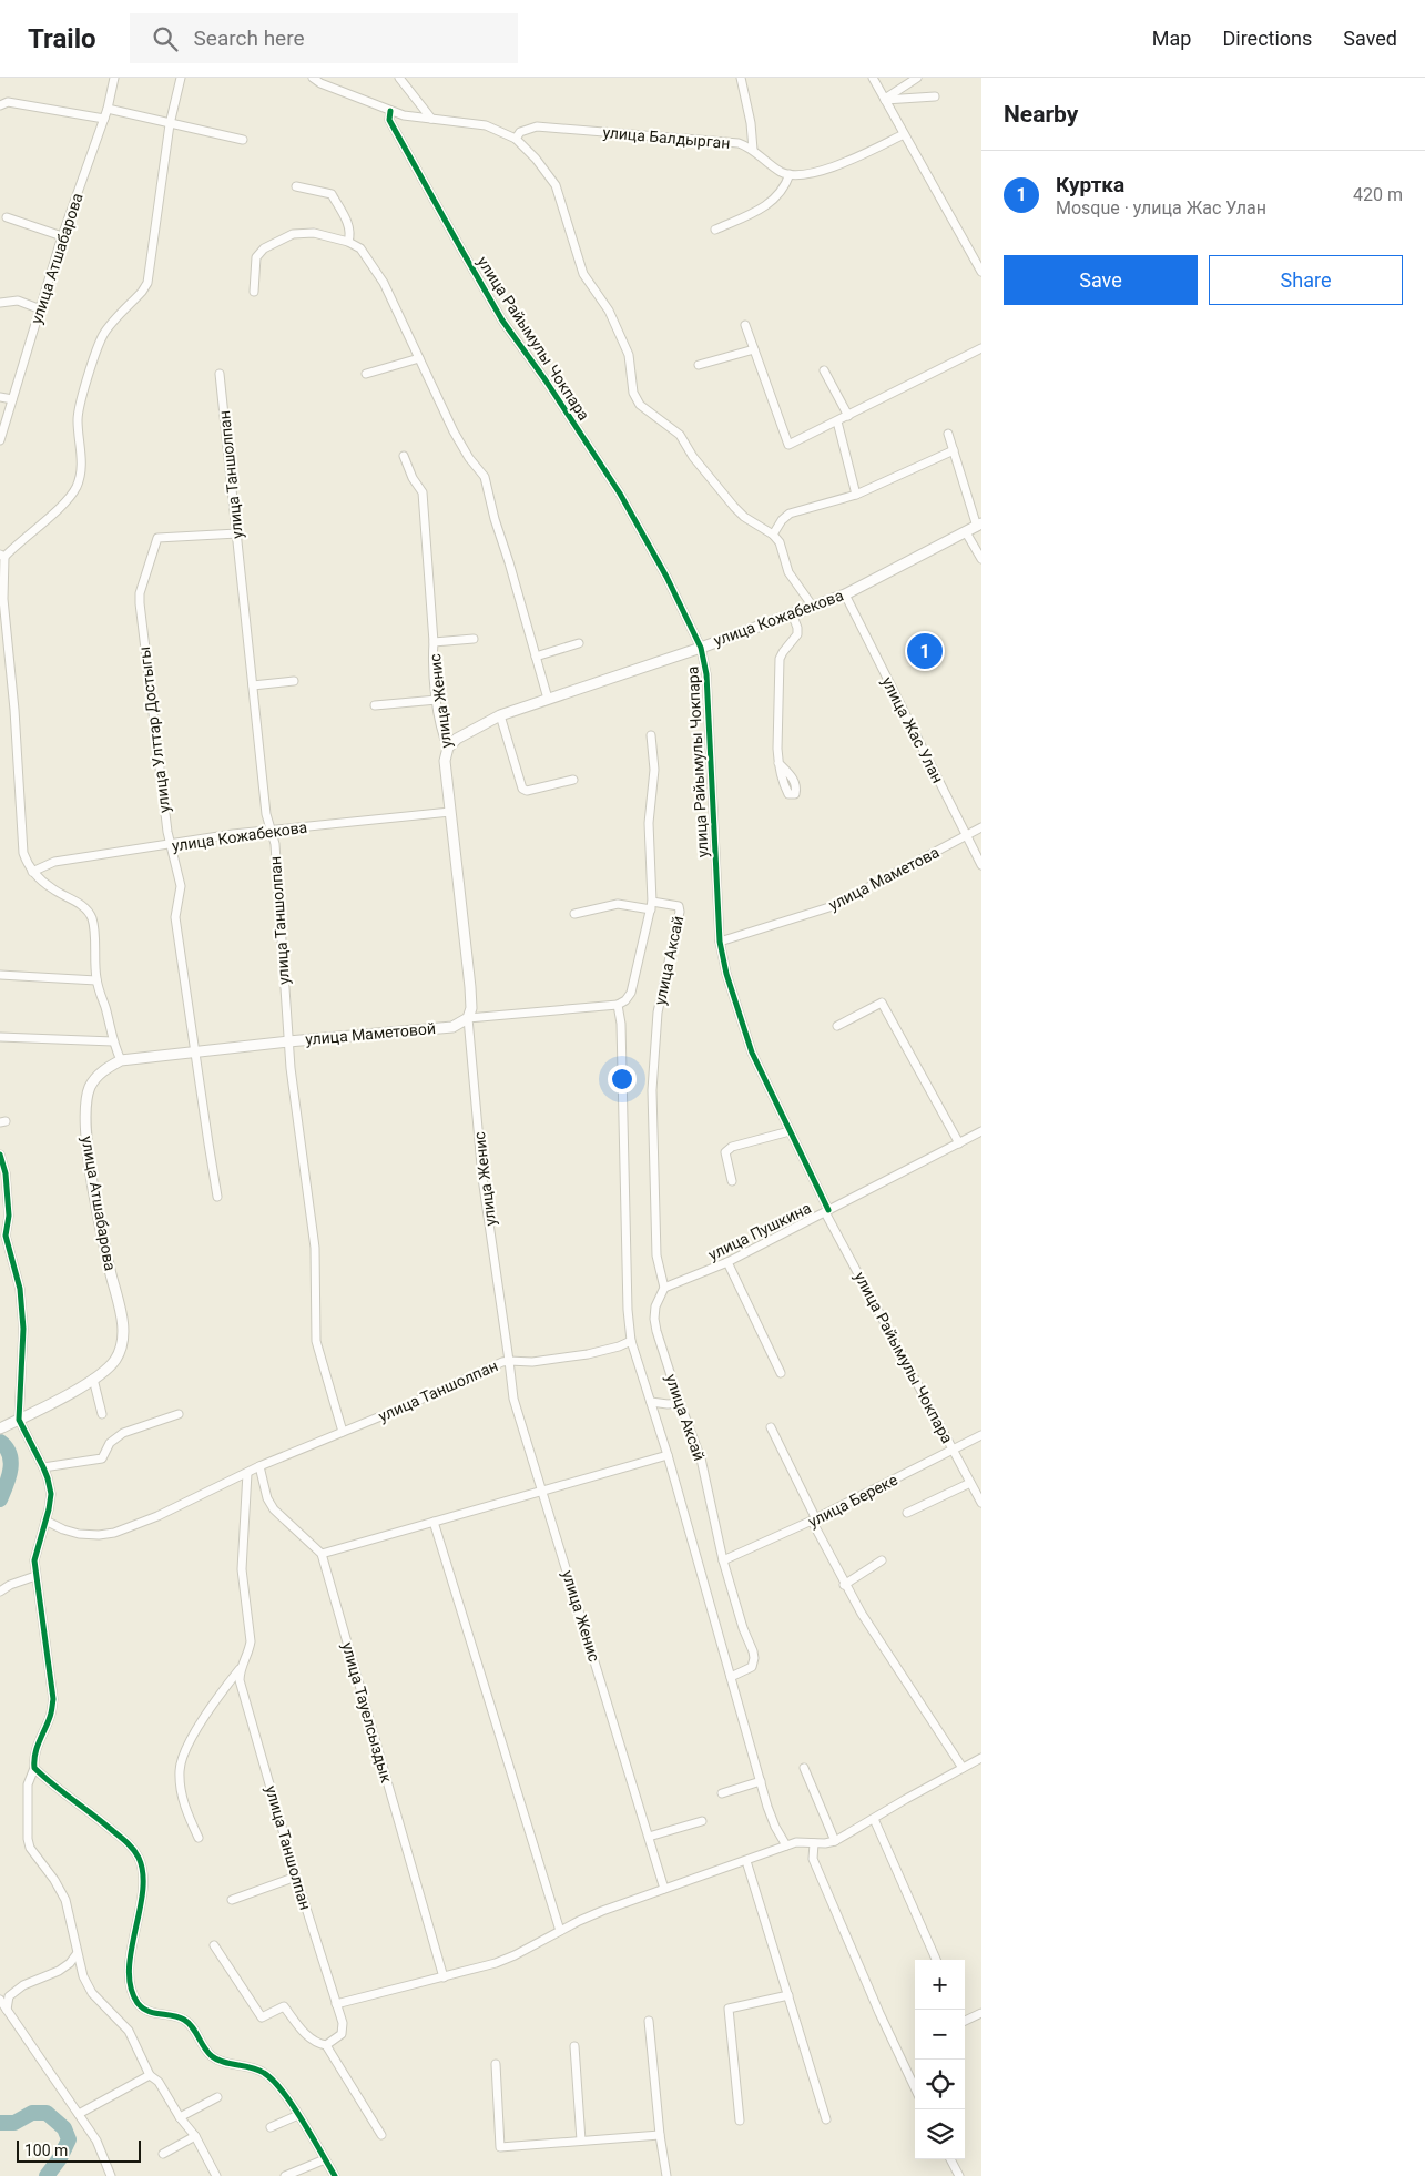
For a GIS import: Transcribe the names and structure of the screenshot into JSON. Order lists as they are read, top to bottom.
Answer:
{
  "streets": {
    "main road": [
      "улица Атшабарова",
      "улица Кожабекова",
      "улица Женис",
      "улица Маметовой"
    ],
    "street": [
      "улица Балдырган",
      "улица Райымулы Чокпара",
      "улица Таншолпан",
      "улица Улттар Достыгы",
      "улица Жас Улан",
      "улица Маметова",
      "улица Аксай",
      "улица Пушкина",
      "улица Береке",
      "улица Тауелсыздык"
    ]
  },
  "crossings": [
    ["улица Атшабарова", "улица Маметовой"],
    ["улица Райымулы Чокпара", "улица Кожабекова"],
    ["улица Райымулы Чокпара", "улица Маметова"],
    ["улица Райымулы Чокпара", "улица Пушкина"],
    ["улица Райымулы Чокпара", "улица Береке"],
    ["улица Таншолпан", "улица Кожабекова"],
    ["улица Таншолпан", "улица Женис"],
    ["улица Таншолпан", "улица Улттар Достыгы"],
    ["улица Таншолпан", "улица Аксай"],
    ["улица Таншолпан", "улица Маметовой"],
    ["улица Кожабекова", "улица Женис"],
    ["улица Кожабекова", "улица Улттар Достыгы"],
    ["улица Кожабекова", "улица Жас Улан"],
    ["улица Женис", "улица Маметовой"],
    ["улица Улттар Достыгы", "улица Маметовой"],
    ["улица Жас Улан", "улица Маметова"],
    ["улица Аксай", "улица Маметовой"],
    ["улица Аксай", "улица Пушкина"],
    ["улица Аксай", "улица Береке"]
  ],
  "scale_bar": "100 m",
  "page": {
    "header": "Trailo",
    "search": "Search here",
    "nav": ["Map", "Directions", "Saved"],
    "heading": "Nearby",
    "list": [
      {
        "mark": "1",
        "name": "Куртка",
        "note": "Mosque · улица Жас Улан",
        "value": "420 m"
      }
    ],
    "buttons": ["Save", "Share"],
    "pins": "1",
    "map_buttons": ["+", "−"],
    "scale": "100 m"
  }
}
